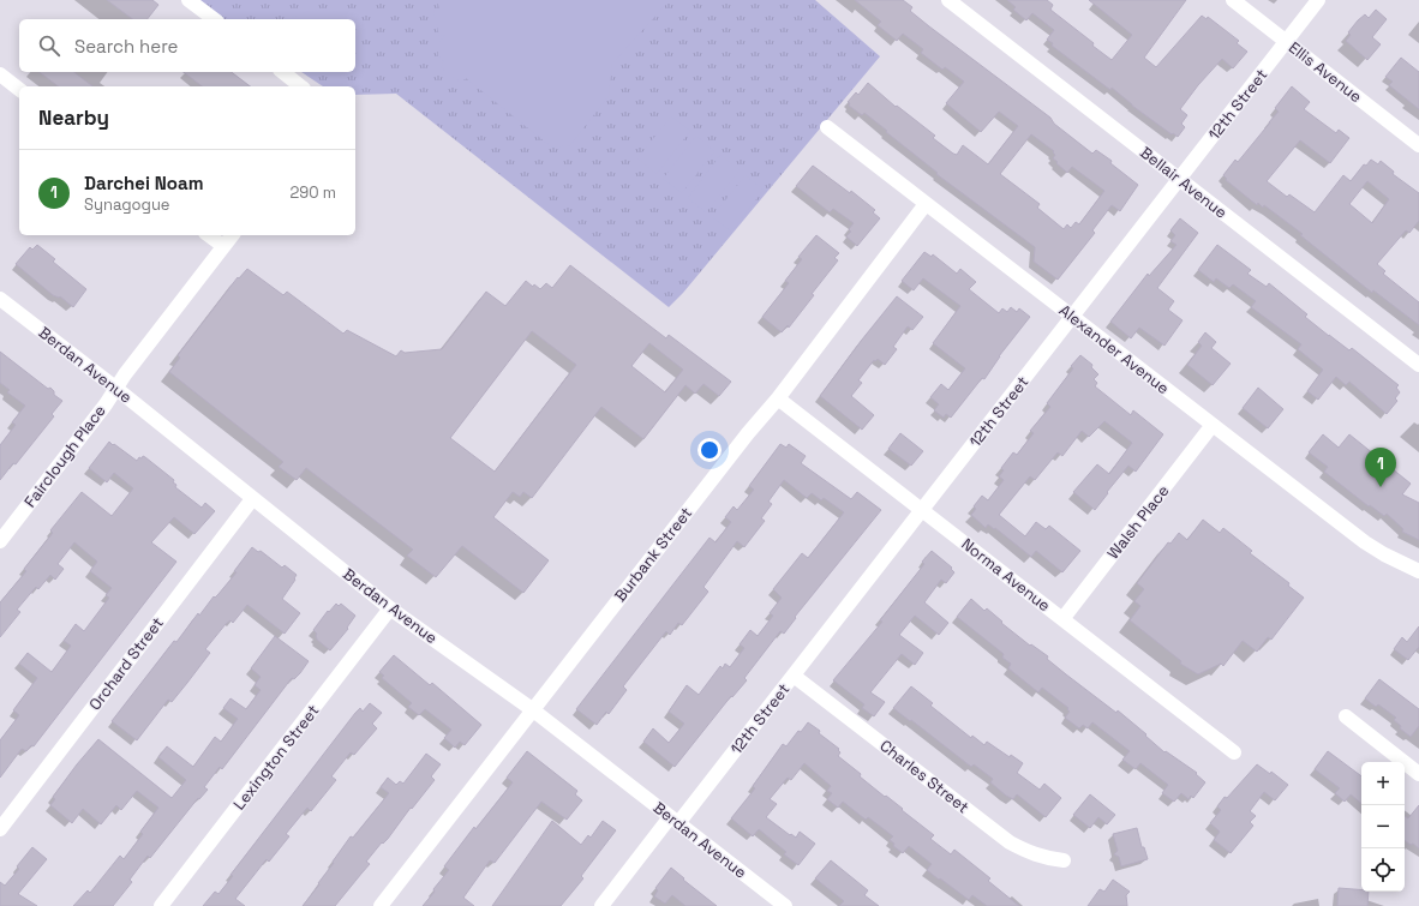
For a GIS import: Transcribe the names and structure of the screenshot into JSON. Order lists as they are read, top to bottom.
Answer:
{
  "streets": {
    "street": [
      "Ellis Avenue",
      "12th Street",
      "Bellair Avenue",
      "Alexander Avenue",
      "Berdan Avenue",
      "Fairclough Place",
      "Walsh Place",
      "Burbank Street",
      "Norma Avenue",
      "Orchard Street",
      "Lexington Street",
      "Charles Street"
    ]
  },
  "crossings": [
    ["Ellis Avenue", "12th Street"],
    ["12th Street", "Bellair Avenue"],
    ["12th Street", "Alexander Avenue"],
    ["12th Street", "Berdan Avenue"],
    ["12th Street", "Norma Avenue"],
    ["12th Street", "Charles Street"],
    ["Alexander Avenue", "Walsh Place"],
    ["Alexander Avenue", "Burbank Street"],
    ["Berdan Avenue", "Fairclough Place"],
    ["Berdan Avenue", "Burbank Street"],
    ["Berdan Avenue", "Orchard Street"],
    ["Berdan Avenue", "Lexington Street"],
    ["Walsh Place", "Norma Avenue"],
    ["Burbank Street", "Norma Avenue"]
  ],
  "page": {
    "search": "Search here",
    "heading": "Nearby",
    "list": [
      {
        "mark": "1",
        "name": "Darchei Noam",
        "note": "Synagogue",
        "value": "290 m"
      }
    ],
    "pins": "1",
    "map_buttons": ["+", "−"]
  }
}
